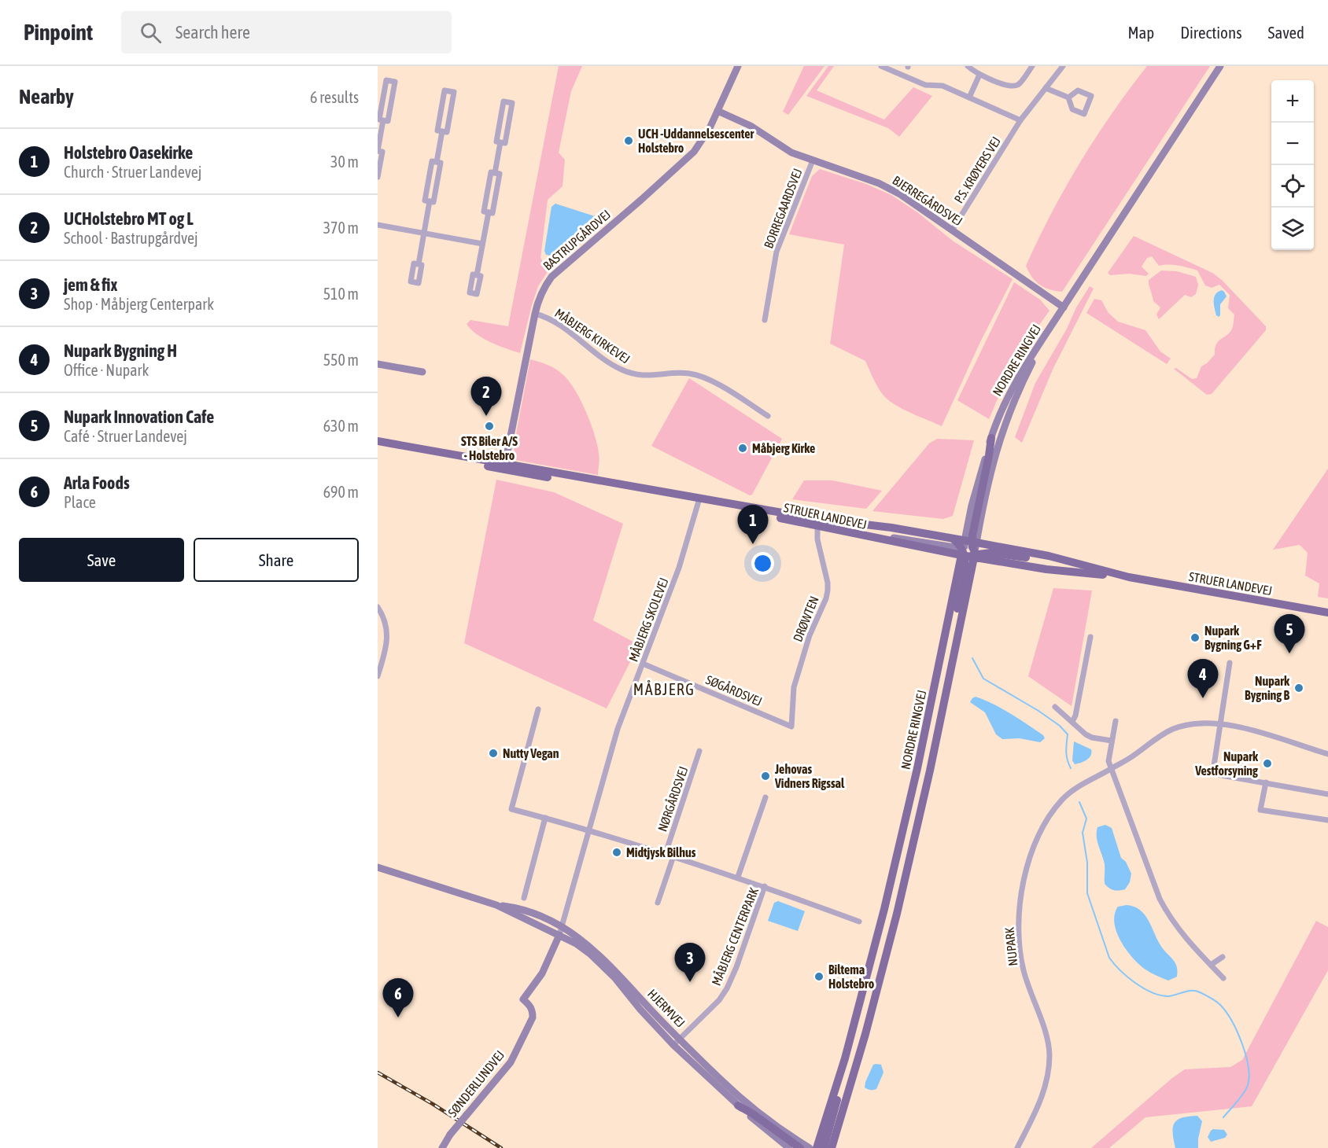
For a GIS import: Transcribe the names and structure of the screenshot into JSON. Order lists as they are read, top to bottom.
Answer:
{
  "streets": {
    "main road": ["NORDRE RINGVEJ", "STRUER LANDEVEJ"],
    "street": [
      "P.S. KRØYERS VEJ",
      "BJERREGÅRDSVEJ",
      "BORREGAARDSVEJ",
      "BASTRUPGÅRDVEJ",
      "MÅBJERG KIRKEVEJ",
      "DRØWTEN",
      "MÅBJERG SKOLEVEJ",
      "SØGÅRDSVEJ",
      "NØRGÅRDSVEJ",
      "MÅBJERG CENTERPARK",
      "NUPARK",
      "HJERMVEJ",
      "SØNDERLUNDVEJ"
    ]
  },
  "crossings": [
    ["P.S. KRØYERS VEJ", "BJERREGÅRDSVEJ"],
    ["BJERREGÅRDSVEJ", "BORREGAARDSVEJ"],
    ["BJERREGÅRDSVEJ", "BASTRUPGÅRDVEJ"],
    ["BJERREGÅRDSVEJ", "NORDRE RINGVEJ"],
    ["BASTRUPGÅRDVEJ", "MÅBJERG KIRKEVEJ"],
    ["BASTRUPGÅRDVEJ", "STRUER LANDEVEJ"],
    ["NORDRE RINGVEJ", "STRUER LANDEVEJ"],
    ["STRUER LANDEVEJ", "DRØWTEN"],
    ["STRUER LANDEVEJ", "MÅBJERG SKOLEVEJ"],
    ["DRØWTEN", "SØGÅRDSVEJ"],
    ["MÅBJERG SKOLEVEJ", "SØGÅRDSVEJ"],
    ["MÅBJERG SKOLEVEJ", "HJERMVEJ"],
    ["MÅBJERG SKOLEVEJ", "SØNDERLUNDVEJ"],
    ["MÅBJERG CENTERPARK", "HJERMVEJ"],
    ["HJERMVEJ", "SØNDERLUNDVEJ"]
  ],
  "districts": ["MÅBJERG"],
  "places": [
    "UCH -Uddannelsescenter Holstebro",
    "STS Biler A/S - Holstebro",
    "Måbjerg Kirke",
    "Nupark Bygning G+F",
    "Nupark Bygning B",
    "Nutty Vegan",
    "Nupark Vestforsyning",
    "Jehovas Vidners Rigssal",
    "Midtjysk Bilhus",
    "Biltema Holstebro"
  ],
  "page": {
    "header": "Pinpoint",
    "search": "Search here",
    "nav": ["Map", "Directions", "Saved"],
    "heading": ["Nearby", "6 results"],
    "map_buttons": ["+", "−"],
    "list": [
      {
        "mark": "1",
        "name": "Holstebro Oasekirke",
        "note": "Church · Struer Landevej",
        "value": "30 m"
      },
      {
        "mark": "2",
        "name": "UCHolstebro MT og L",
        "note": "School · Bastrupgårdvej",
        "value": "370 m"
      },
      {
        "mark": "3",
        "name": "jem & fix",
        "note": "Shop · Måbjerg Centerpark",
        "value": "510 m"
      },
      {
        "mark": "4",
        "name": "Nupark Bygning H",
        "note": "Office · Nupark",
        "value": "550 m"
      },
      {
        "mark": "5",
        "name": "Nupark Innovation Cafe",
        "note": "Café · Struer Landevej",
        "value": "630 m"
      },
      {
        "mark": "6",
        "name": "Arla Foods",
        "note": "Place",
        "value": "690 m"
      }
    ],
    "pins": [
      "2",
      "1",
      "5",
      "4",
      "3",
      "6"
    ],
    "buttons": ["Save", "Share"]
  }
}
